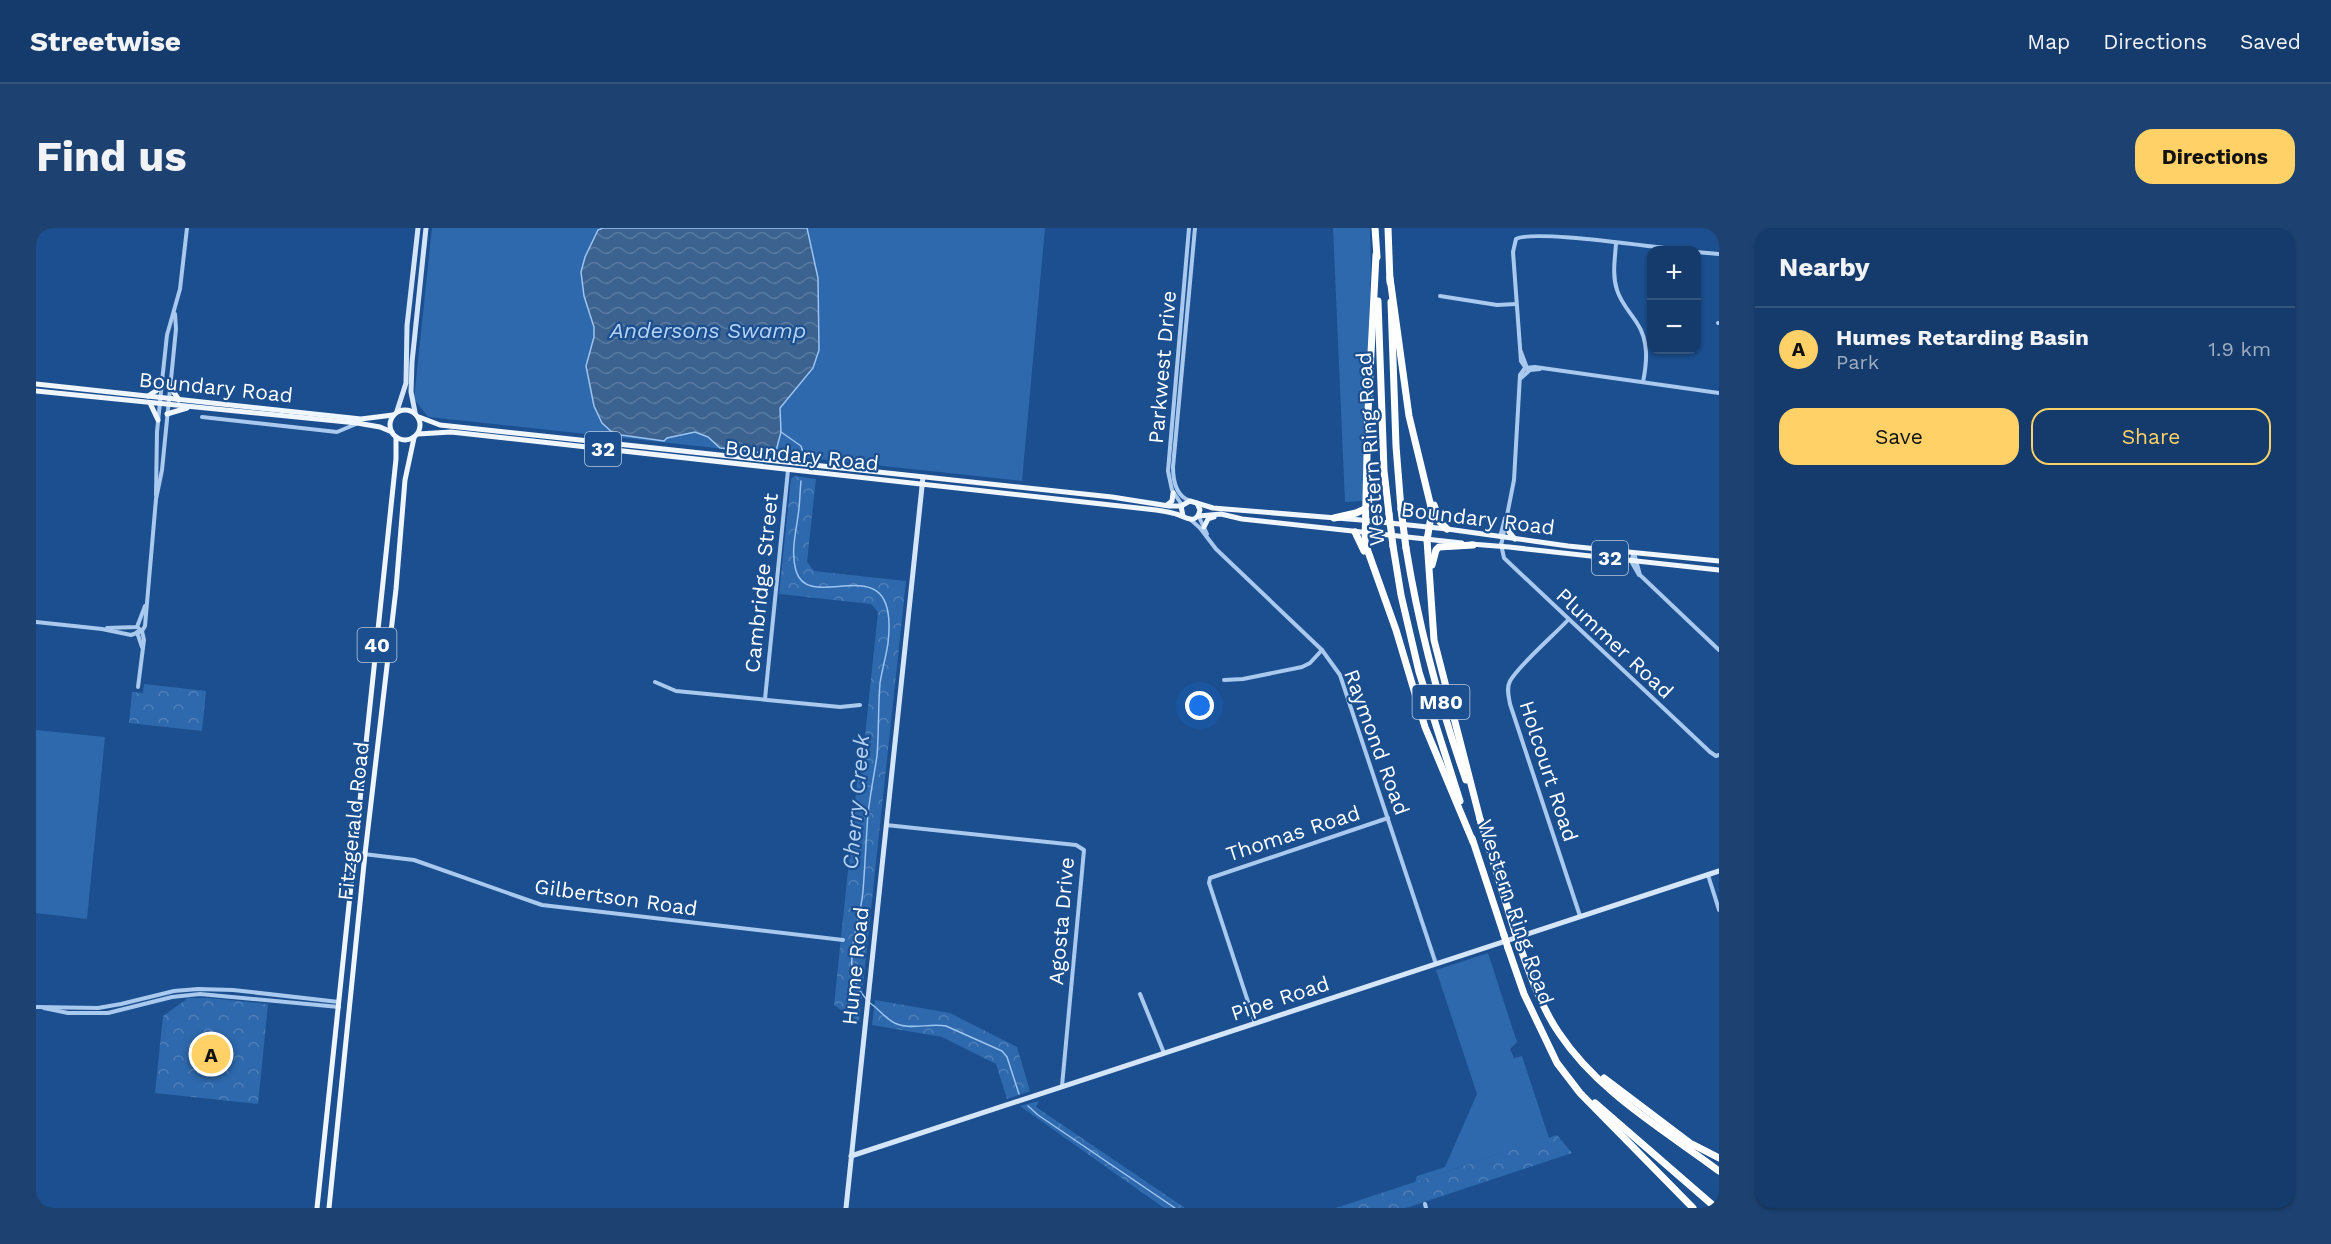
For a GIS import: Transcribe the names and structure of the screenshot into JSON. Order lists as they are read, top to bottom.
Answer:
{
  "streets": {
    "highway": ["Western Ring Road", "M80"],
    "main road": [
      "Boundary Road",
      "32",
      "40",
      "Fitzgerald Road"
    ],
    "street": [
      "Parkwest Drive",
      "Cambridge Street",
      "Plummer Road",
      "Raymond Road",
      "Holcourt Road",
      "Thomas Road",
      "Gilbertson Road",
      "Agosta Drive",
      "Hume Road",
      "Pipe Road"
    ]
  },
  "crossings": [
    ["Parkwest Drive", "Boundary Road"],
    ["Parkwest Drive", "32"],
    ["Parkwest Drive", "Raymond Road"],
    ["Boundary Road", "32"],
    ["Boundary Road", "Cambridge Street"],
    ["Boundary Road", "Plummer Road"],
    ["Boundary Road", "40"],
    ["Boundary Road", "Raymond Road"],
    ["Boundary Road", "Fitzgerald Road"],
    ["Boundary Road", "Hume Road"],
    ["32", "Raymond Road"],
    ["Plummer Road", "Holcourt Road"],
    ["40", "Fitzgerald Road"],
    ["Raymond Road", "Thomas Road"],
    ["Raymond Road", "Pipe Road"],
    ["Holcourt Road", "Pipe Road"],
    ["Fitzgerald Road", "Gilbertson Road"],
    ["Thomas Road", "Pipe Road"],
    ["Agosta Drive", "Hume Road"],
    ["Agosta Drive", "Pipe Road"],
    ["Hume Road", "Pipe Road"]
  ],
  "water": ["Andersons Swamp", "Cherry Creek"],
  "page": {
    "header": "Streetwise",
    "nav": ["Map", "Directions", "Saved"],
    "buttons": [
      "Directions",
      ["Save", "Share"]
    ],
    "title": "Find us",
    "heading": "Nearby",
    "map_buttons": ["+", "−"],
    "list": [
      {
        "mark": "A",
        "name": "Humes Retarding Basin",
        "note": "Park",
        "value": "1.9 km"
      }
    ],
    "pins": "A"
  }
}
